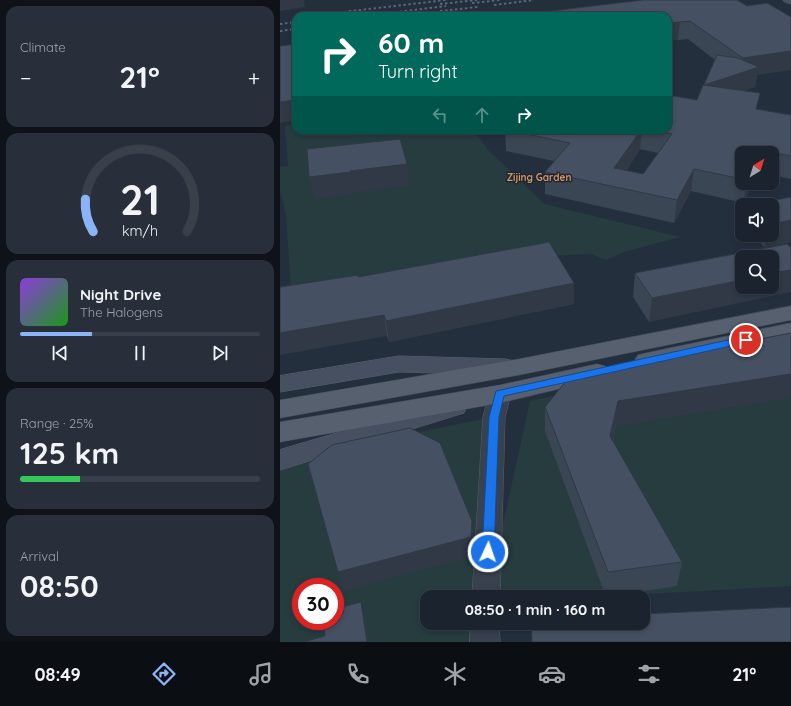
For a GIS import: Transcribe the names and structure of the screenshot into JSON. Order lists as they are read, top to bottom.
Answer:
{
  "districts": ["Zijing Garden"],
  "north": "top right",
  "page": {
    "tile": [
      "Climate",
      ["Range · 25%", "125 km"],
      ["Arrival", "08:50"]
    ],
    "turn": ["60 m", "Turn right"],
    "heat": ["−", "21°", "+"],
    "song": ["Night Drive", "The Halogens"],
    "limit": "30",
    "trip": "08:50 · 1 min · 160 m",
    "tabs": ["08:49", "21°"],
    "gauge": ["21", "km/h"]
  }
}
